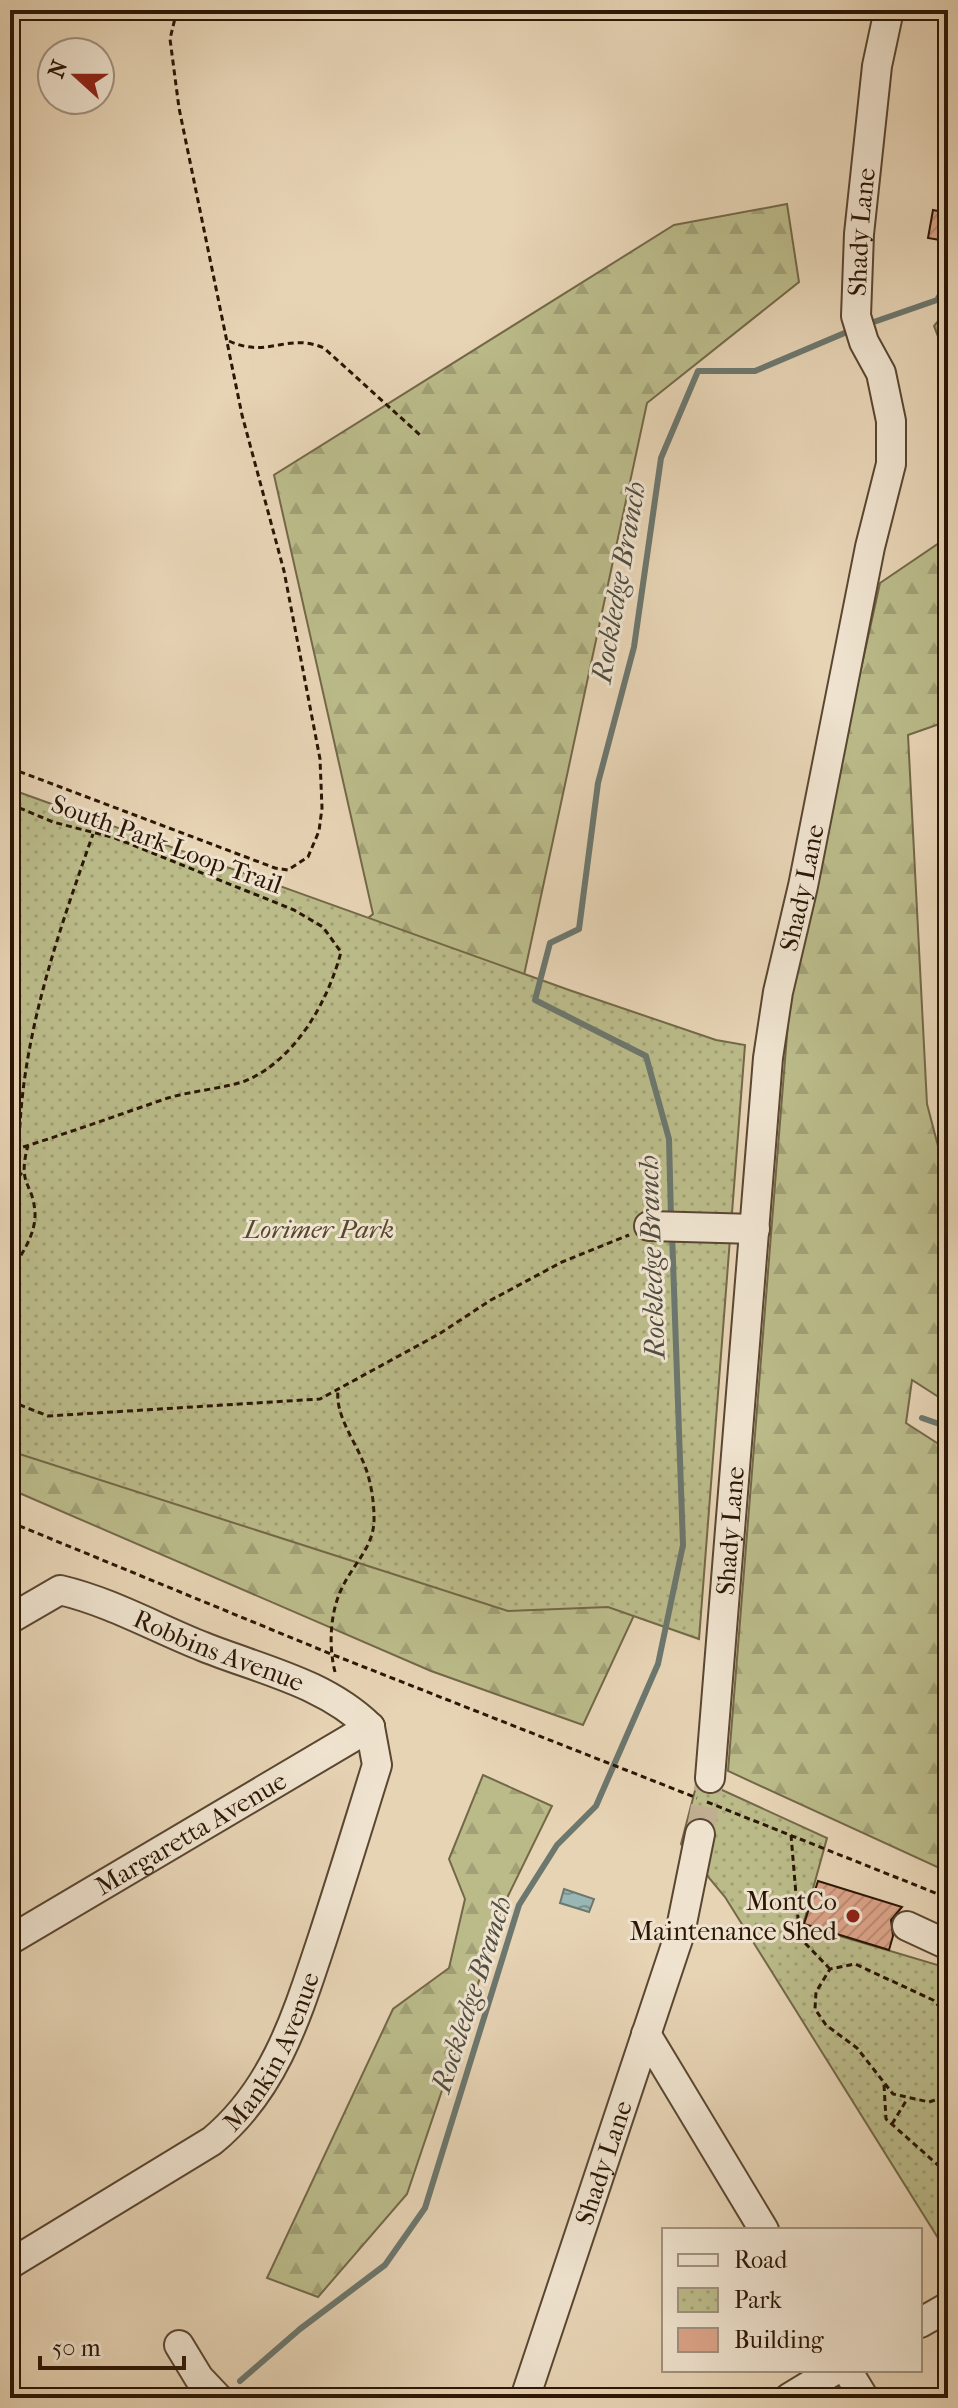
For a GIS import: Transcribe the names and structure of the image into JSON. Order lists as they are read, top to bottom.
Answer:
{
  "streets": {
    "street": [
      "Shady Lane",
      "Robbins Avenue",
      "Margaretta Avenue",
      "Mankin Avenue"
    ],
    "path": ["South Park Loop Trail"]
  },
  "crossings": [
    ["Robbins Avenue", "Margaretta Avenue"],
    ["Robbins Avenue", "Mankin Avenue"],
    ["Margaretta Avenue", "Mankin Avenue"]
  ],
  "water": ["Rockledge Branch"],
  "parks": ["Lorimer Park"],
  "places": ["MontCo Maintenance Shed"],
  "legend": ["Road", "Park", "Building"],
  "scale_bar": "50 m",
  "north": "left"
}
